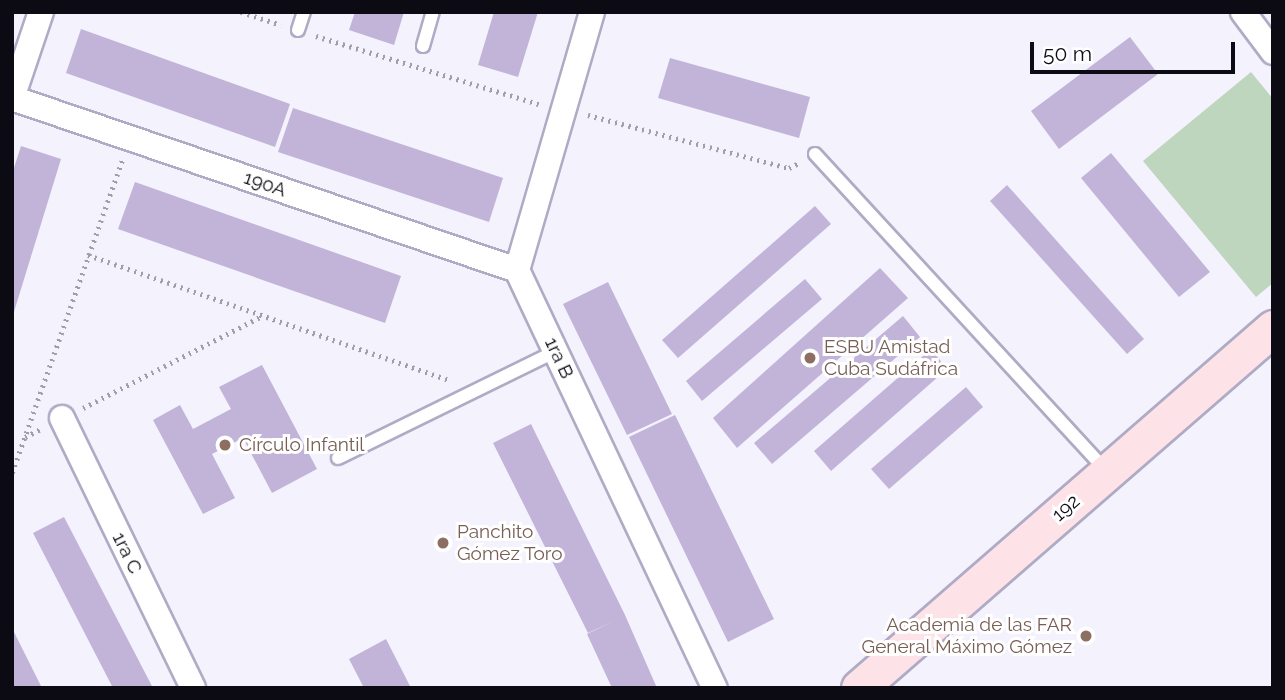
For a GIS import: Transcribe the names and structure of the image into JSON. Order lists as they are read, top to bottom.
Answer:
{
  "streets": {
    "street": [
      "190A",
      "1ra B",
      "192",
      "1ra C"
    ]
  },
  "crossings": [
    ["190A", "1ra B"]
  ],
  "places": [
    "ESBU Amistad Cuba Sudáfrica",
    "Círculo Infantil",
    "Panchito Gómez Toro",
    "Academia de las FAR General Máximo Gómez"
  ],
  "scale_bar": "50 m"
}
